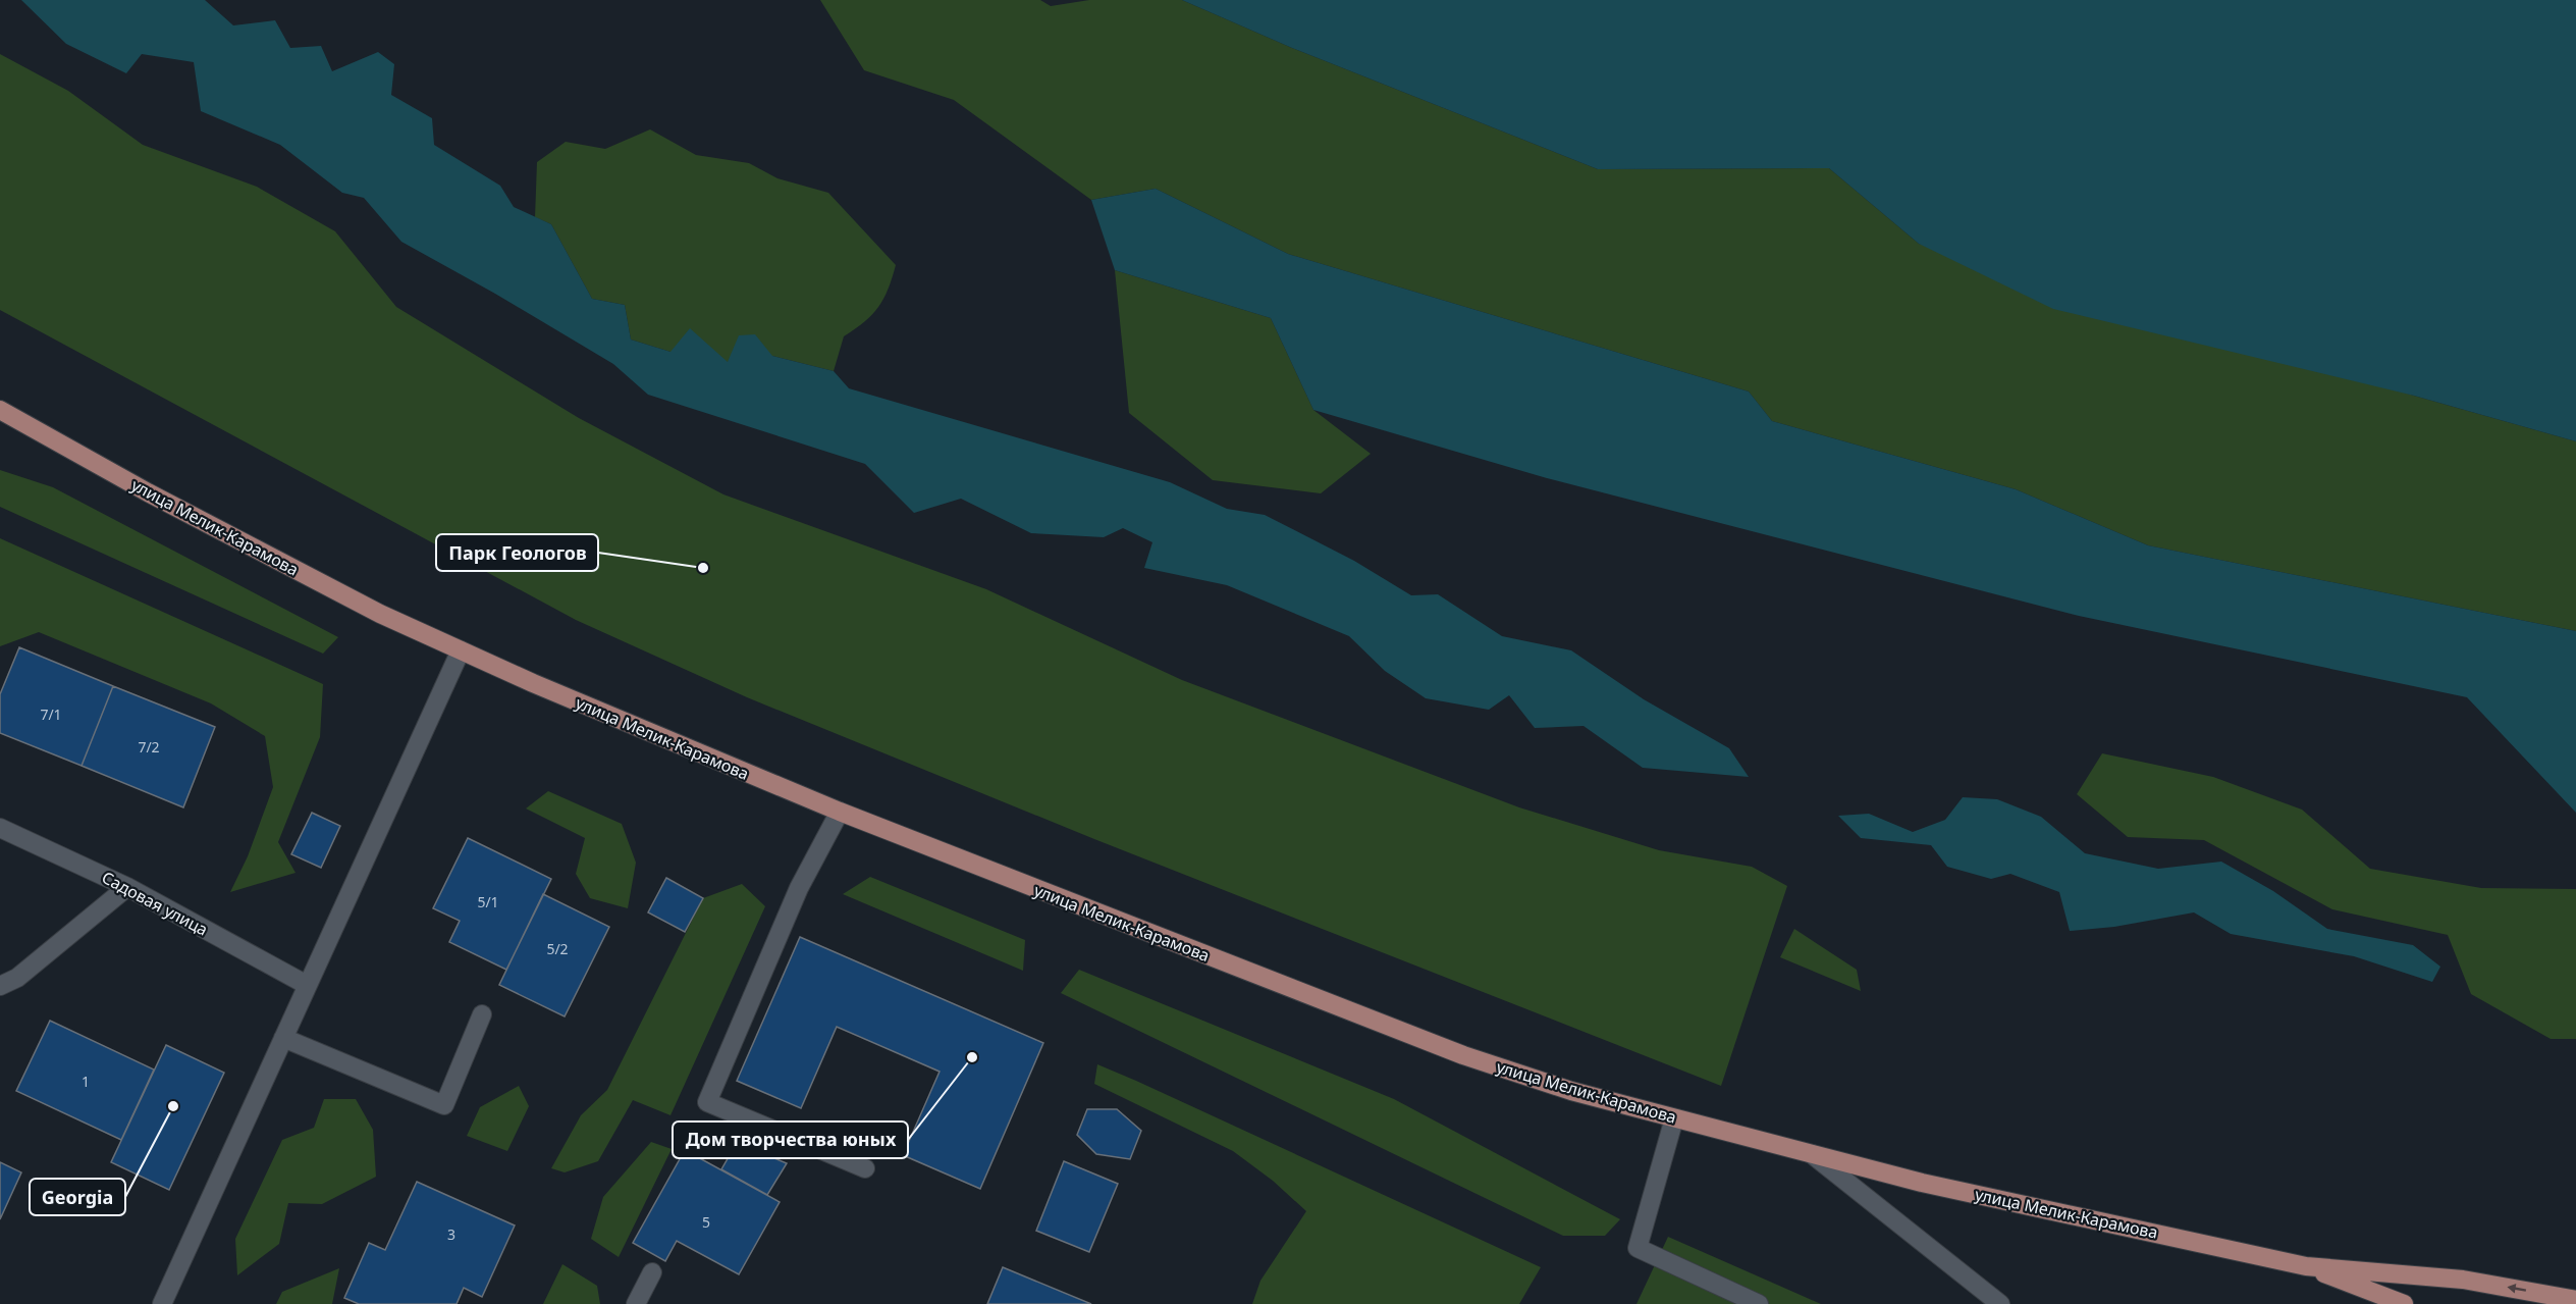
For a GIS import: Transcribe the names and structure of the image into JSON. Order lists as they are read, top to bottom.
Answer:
{
  "streets": {
    "main road": ["улица Мелик-Карамова"],
    "street": ["Садовая улица"]
  },
  "places": ["Парк Геологов", "Дом творчества юных", "Georgia"],
  "house_numbers": [
    "7/1",
    "7/2",
    "5/1",
    "5/2",
    "1",
    "5",
    "3"
  ]
}
